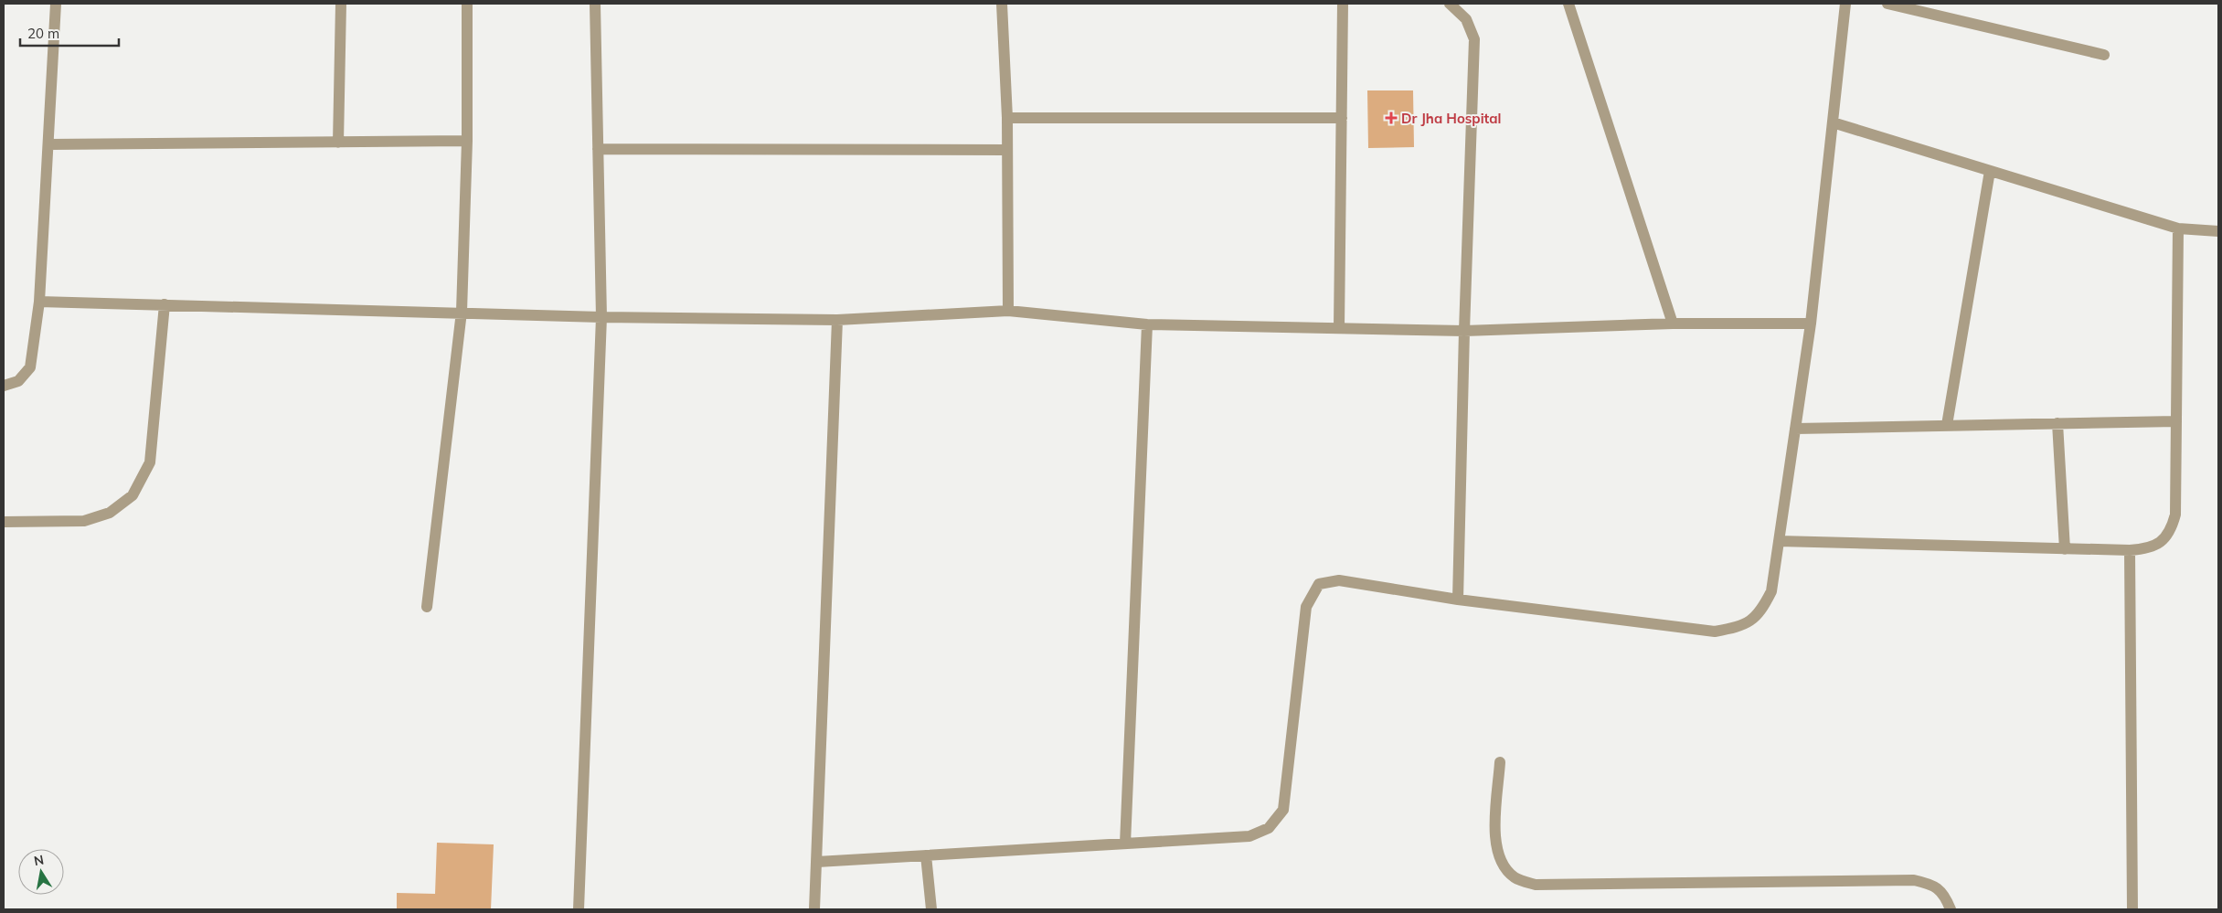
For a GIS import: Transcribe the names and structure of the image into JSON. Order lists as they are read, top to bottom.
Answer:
{
  "places": {
    "health": ["Dr Jha Hospital"]
  },
  "scale_bar": "20 m",
  "north": "top"
}
